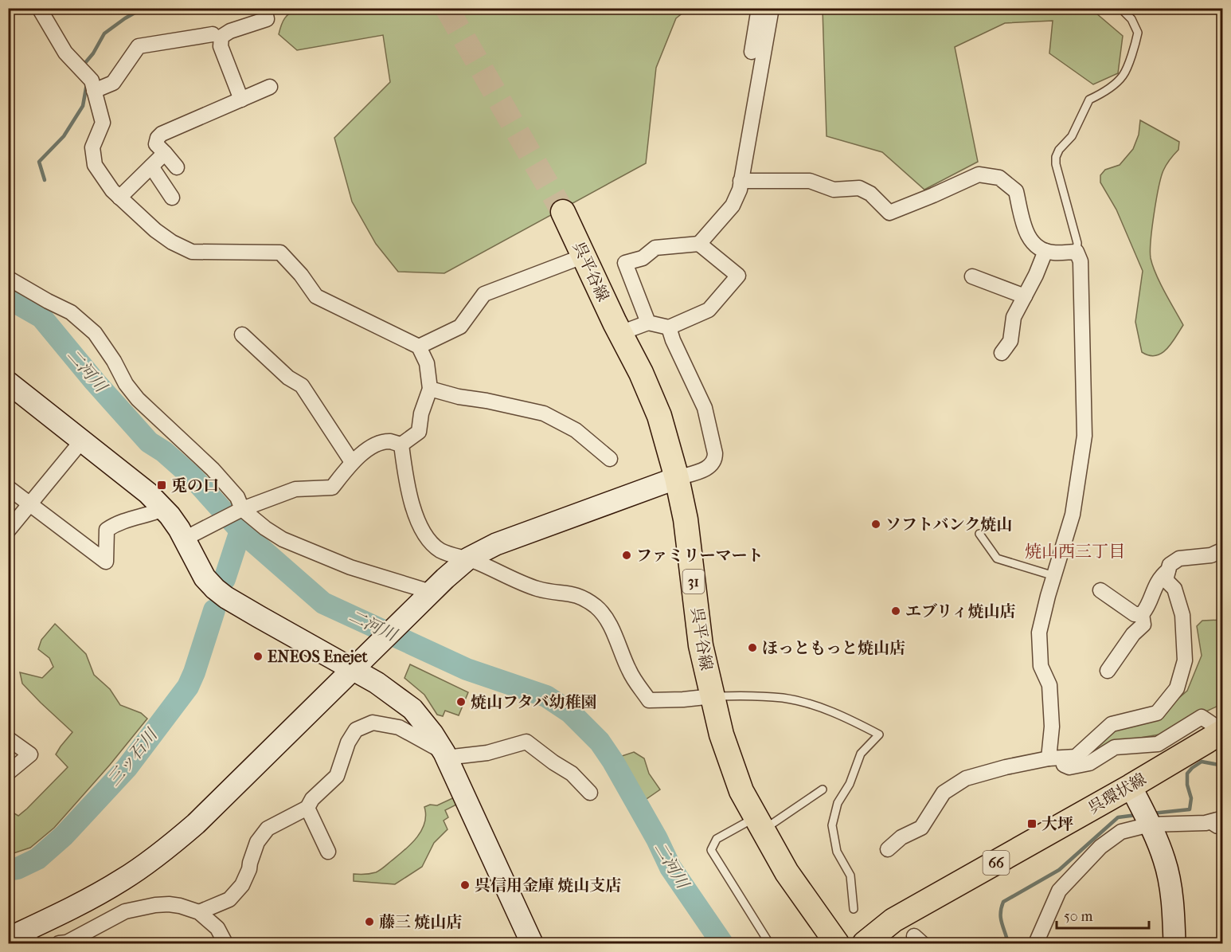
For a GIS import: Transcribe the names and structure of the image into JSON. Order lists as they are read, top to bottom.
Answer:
{
  "streets": {
    "main road": [
      "呉平谷線",
      "31",
      "呉環状線",
      "66"
    ]
  },
  "districts": ["焼山西三丁目"],
  "water": ["二河川", "三ッ石川"],
  "places": {
    "transit": ["兎の口", "大坪"],
    "other": [
      "ソフトバンク焼山",
      "ファミリーマート",
      "エブリィ焼山店",
      "ほっともっと焼山店",
      "ENEOS Enejet",
      "焼山フタバ幼稚園",
      "呉信用金庫 焼山支店",
      "藤三 焼山店"
    ]
  },
  "scale_bar": "50 m"
}
